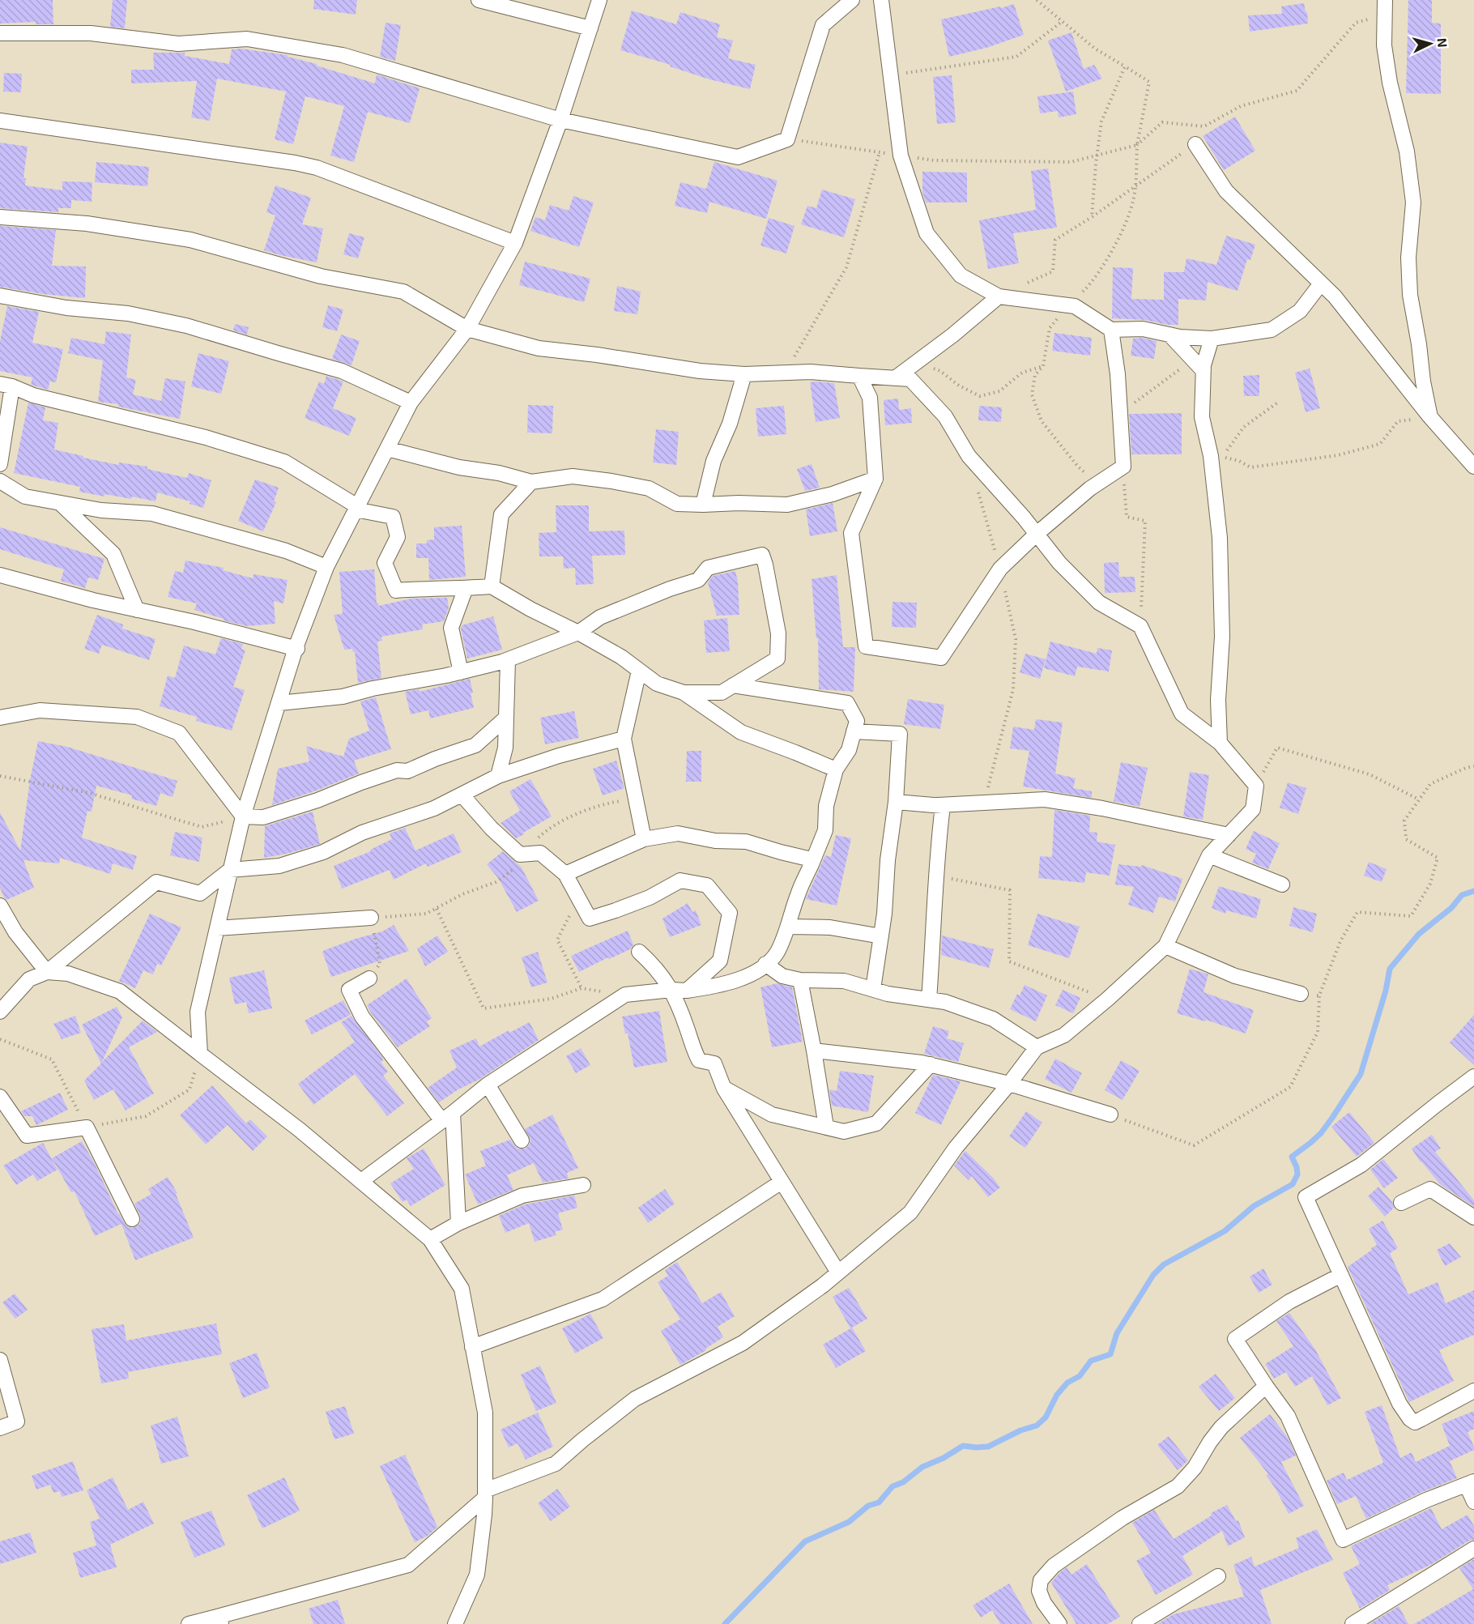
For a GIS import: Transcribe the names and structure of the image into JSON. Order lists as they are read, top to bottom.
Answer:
{
  "north": "right"
}
